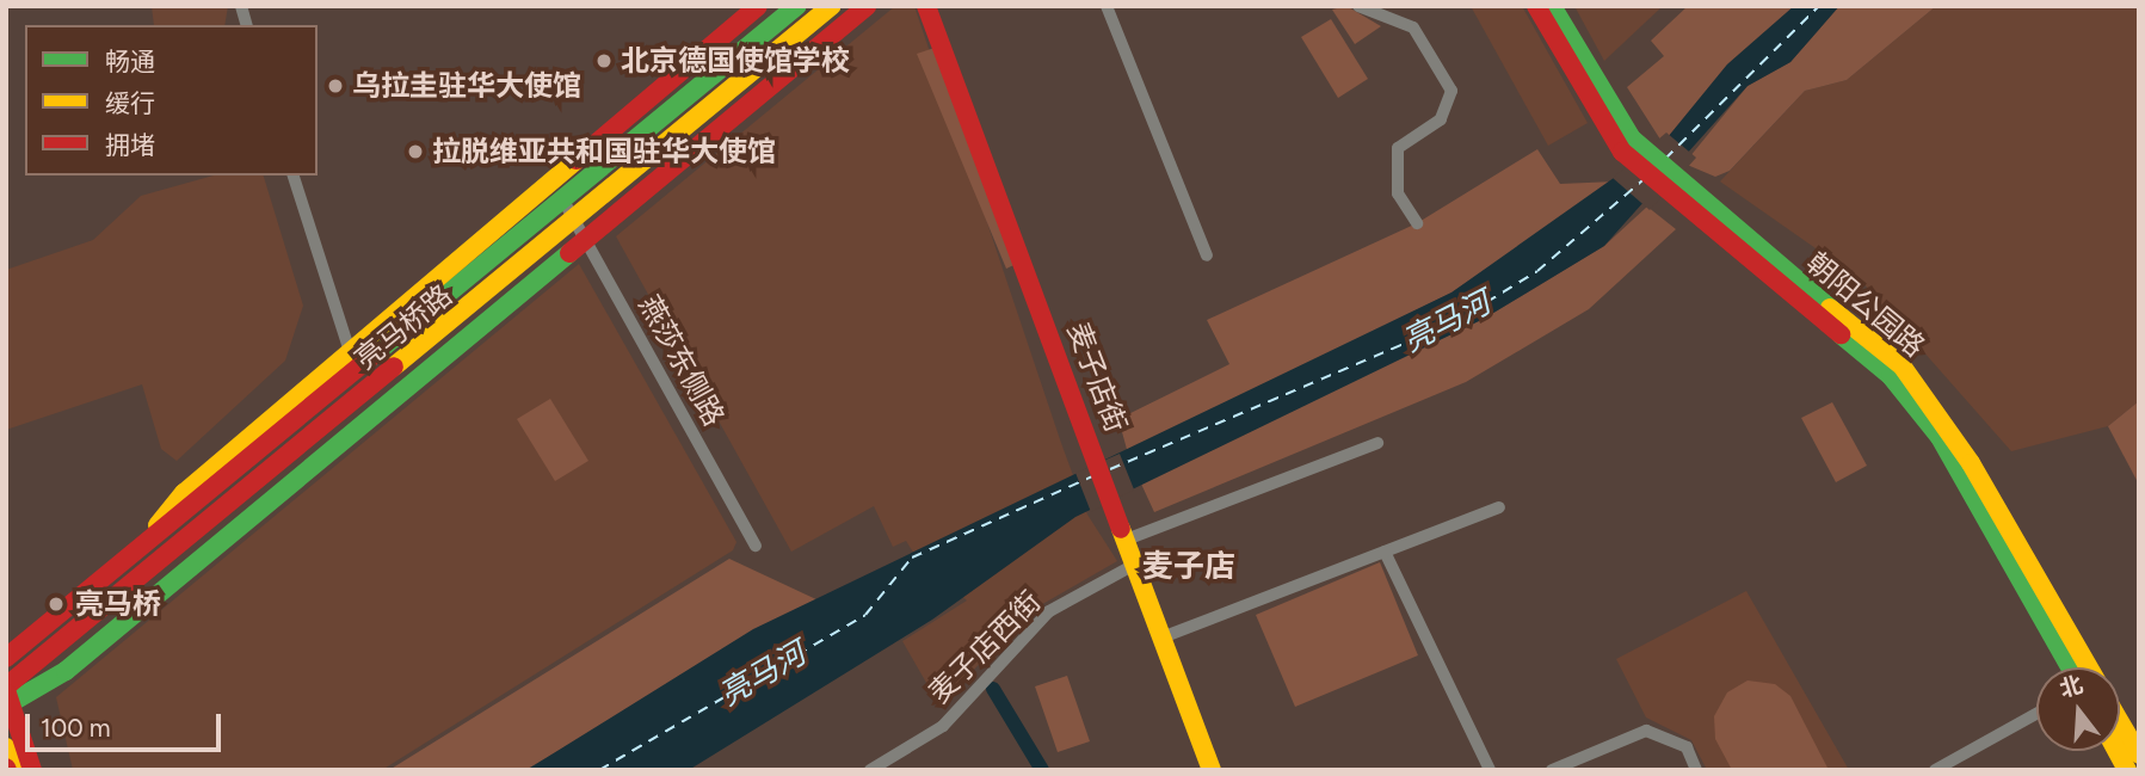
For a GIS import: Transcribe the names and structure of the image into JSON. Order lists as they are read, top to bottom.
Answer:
{
  "streets": {
    "main road": ["朝阳公园路", "亮马桥路", "麦子店街"],
    "street": ["燕莎东侧路", "麦子店西街"]
  },
  "crossings": [
    ["亮马桥路", "燕莎东侧路"],
    ["麦子店街", "麦子店西街"]
  ],
  "districts": ["麦子店"],
  "water": ["亮马河"],
  "places": [
    "北京德国使馆学校",
    "乌拉圭驻华大使馆",
    "拉脱维亚共和国驻华大使馆",
    "亮马桥"
  ],
  "legend": ["畅通", "缓行", "拥堵"],
  "scale_bar": "100 m",
  "north": "top"
}
